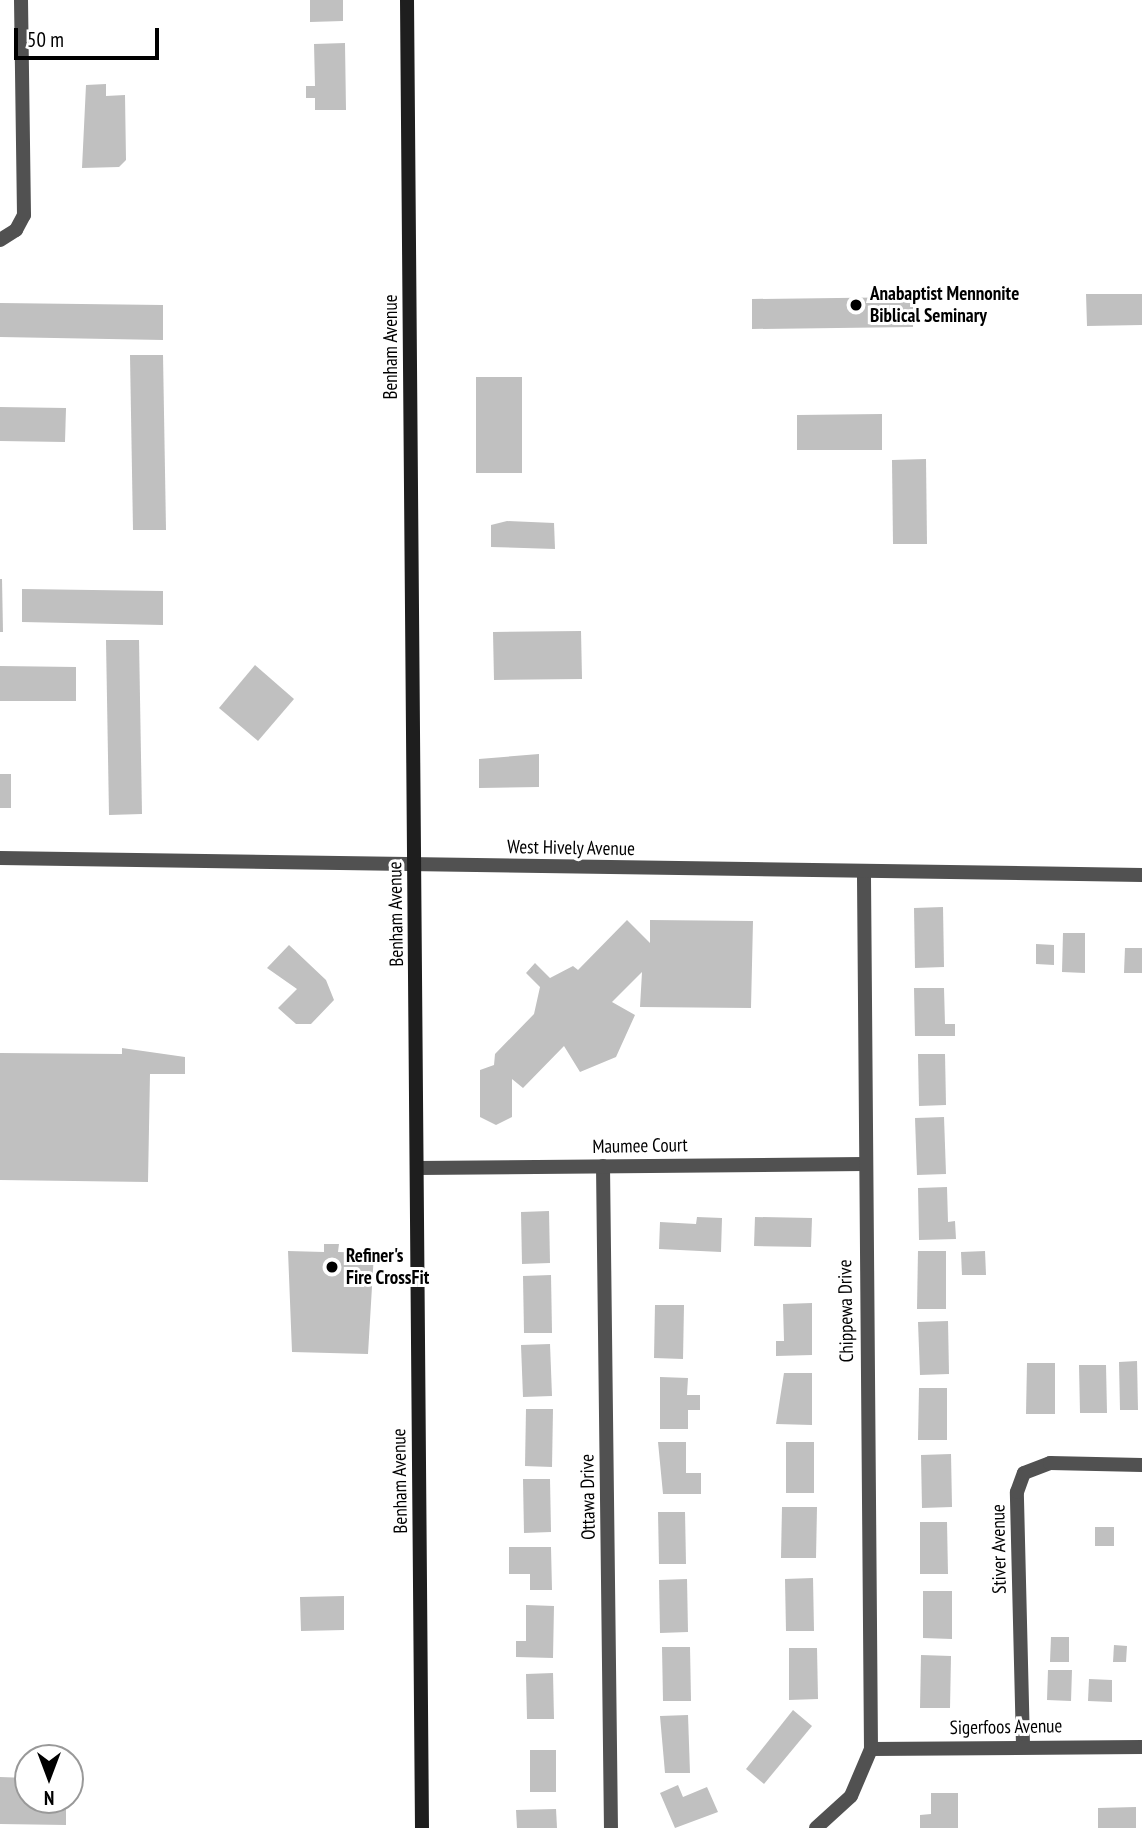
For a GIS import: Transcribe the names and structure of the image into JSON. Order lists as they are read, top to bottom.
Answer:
{
  "streets": {
    "main road": ["Benham Avenue"],
    "street": [
      "West Hively Avenue",
      "Maumee Court",
      "Chippewa Drive",
      "Ottawa Drive",
      "Stiver Avenue",
      "Sigerfoos Avenue"
    ]
  },
  "crossings": [
    ["Benham Avenue", "West Hively Avenue"],
    ["Benham Avenue", "Maumee Court"],
    ["West Hively Avenue", "Chippewa Drive"],
    ["Maumee Court", "Chippewa Drive"],
    ["Maumee Court", "Ottawa Drive"],
    ["Chippewa Drive", "Sigerfoos Avenue"],
    ["Stiver Avenue", "Sigerfoos Avenue"]
  ],
  "places": ["Anabaptist Mennonite Biblical Seminary", "Refiner's Fire CrossFit"],
  "scale_bar": "50 m",
  "north": "bottom"
}
